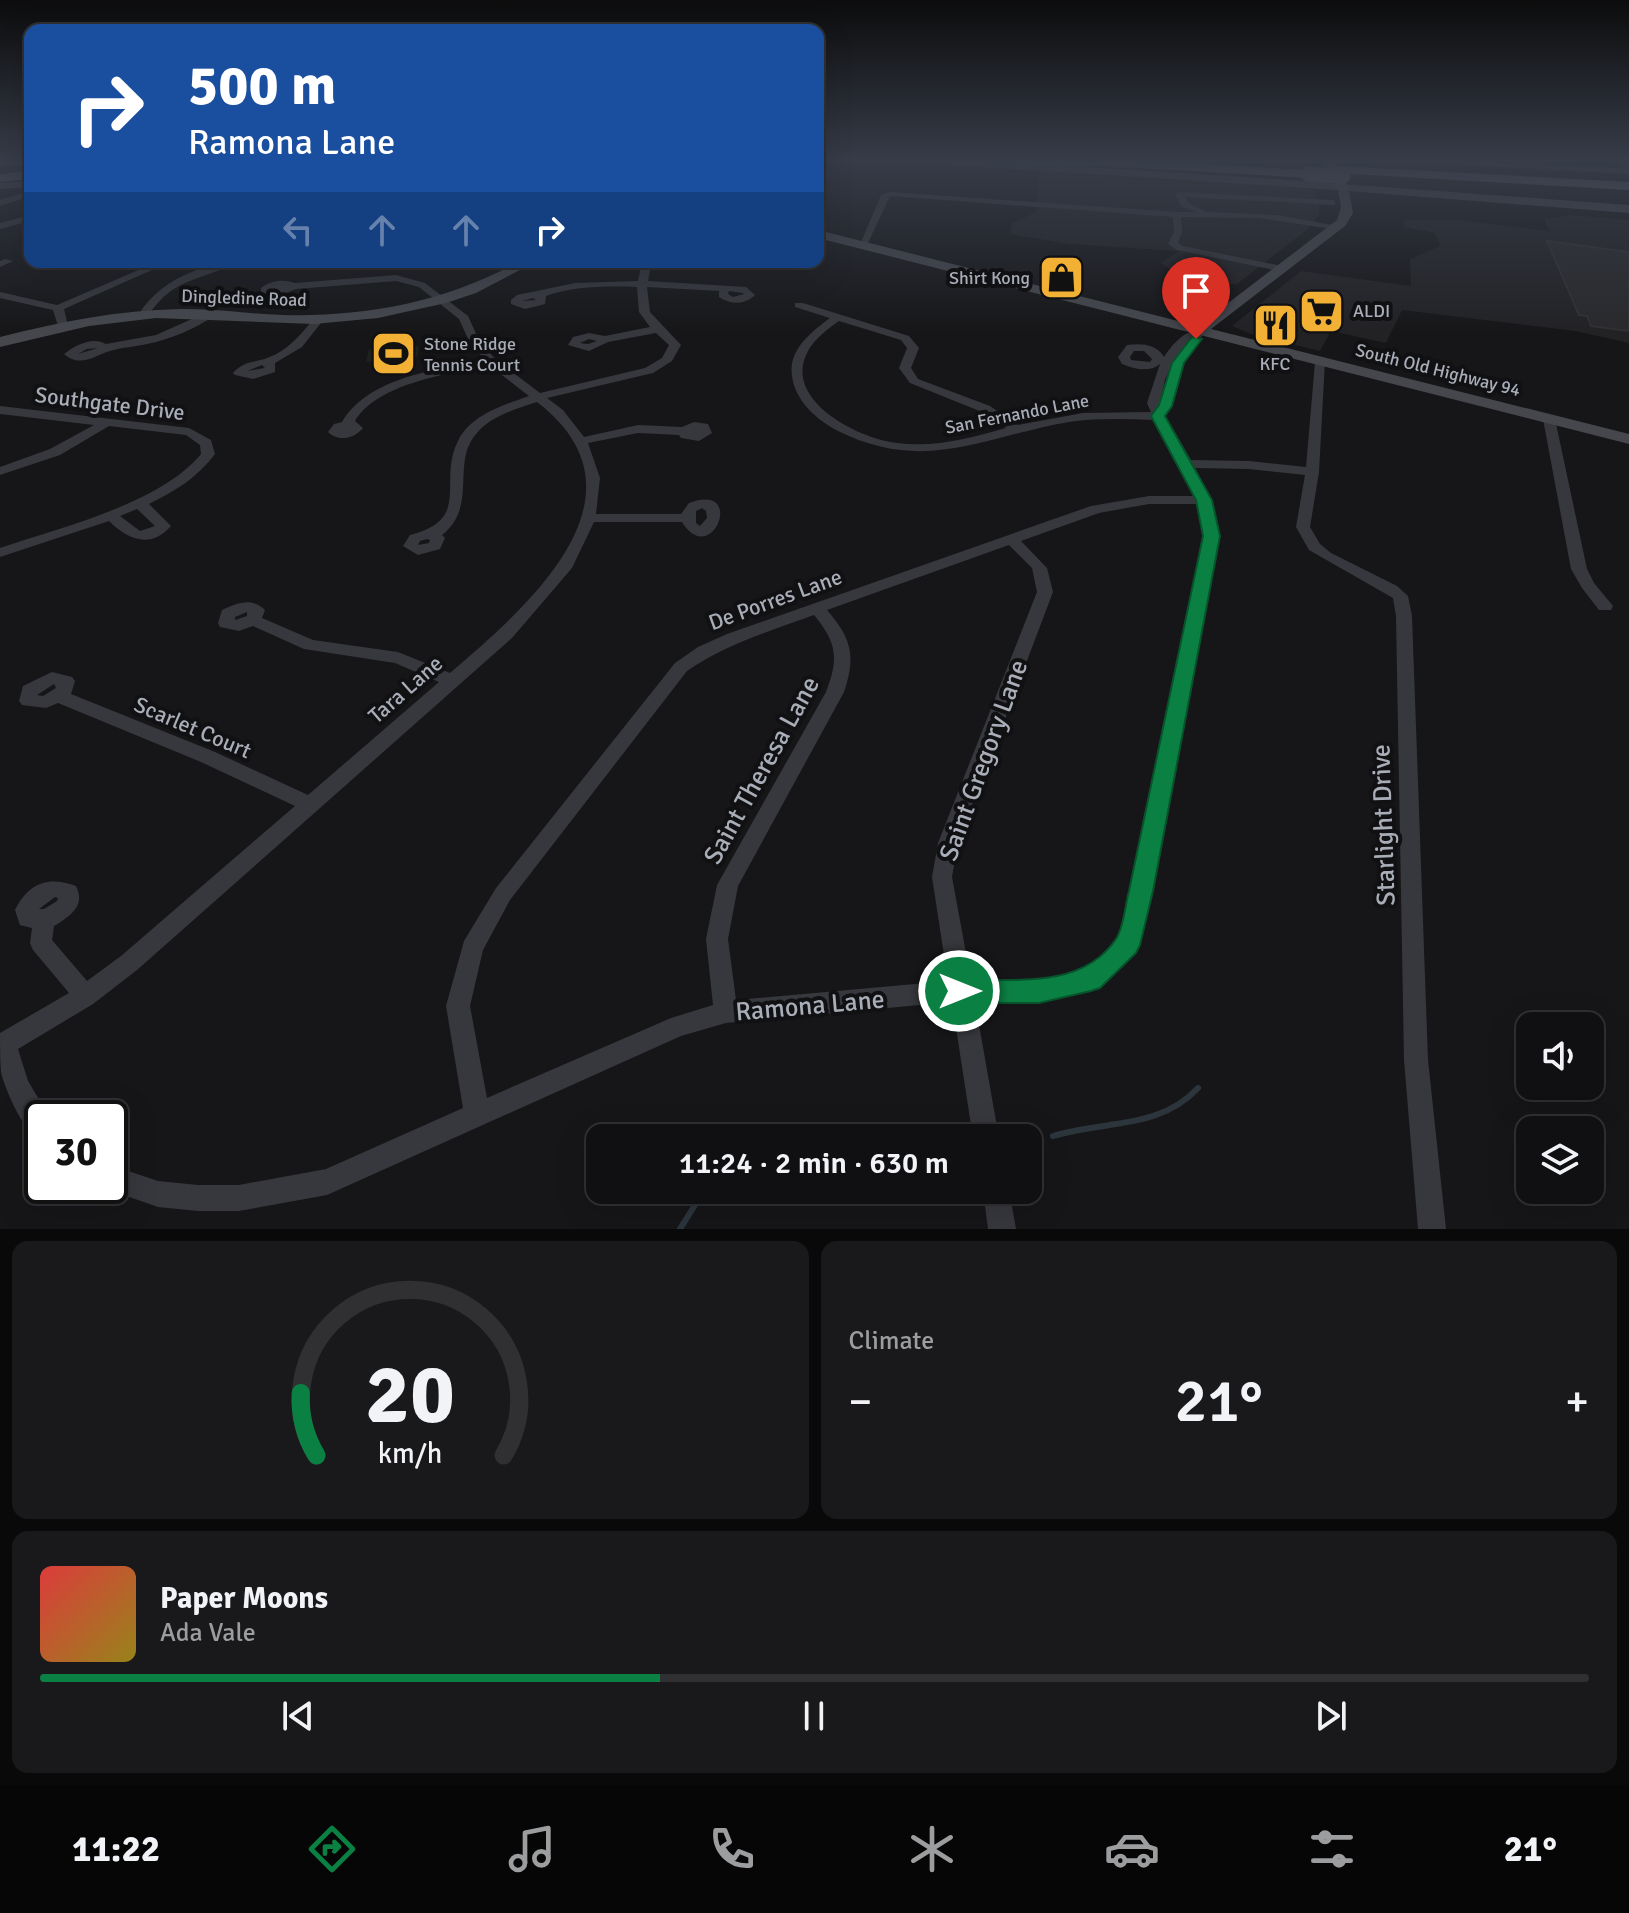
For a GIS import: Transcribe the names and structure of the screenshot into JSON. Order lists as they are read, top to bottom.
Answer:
{
  "streets": {
    "main road": ["Dingledine Road", "South Old Highway 94"],
    "street": [
      "Southgate Drive",
      "San Fernando Lane",
      "De Porres Lane",
      "Tara Lane",
      "Scarlet Court",
      "Saint Gregory Lane",
      "Saint Theresa Lane",
      "Starlight Drive",
      "Ramona Lane"
    ]
  },
  "crossings": [
    ["Dingledine Road", "Tara Lane"],
    ["San Fernando Lane", "Ramona Lane"],
    ["De Porres Lane", "Saint Gregory Lane"],
    ["De Porres Lane", "Saint Theresa Lane"],
    ["De Porres Lane", "Ramona Lane"],
    ["Tara Lane", "Scarlet Court"],
    ["Saint Gregory Lane", "Ramona Lane"],
    ["Saint Theresa Lane", "Ramona Lane"]
  ],
  "places": {
    "shop": ["Shirt Kong"],
    "supermarket": ["ALDI"],
    "restaurant": ["KFC"],
    "sports": ["Stone Ridge Tennis Court"]
  },
  "page": {
    "turn": ["500 m", "Ramona Lane"],
    "limit": "30",
    "trip": "11:24 · 2 min · 630 m",
    "tile": "Climate",
    "heat": ["−", "21°", "+"],
    "song": ["Paper Moons", "Ada Vale"],
    "tabs": ["11:22", "21°"],
    "gauge": ["20", "km/h"]
  }
}
